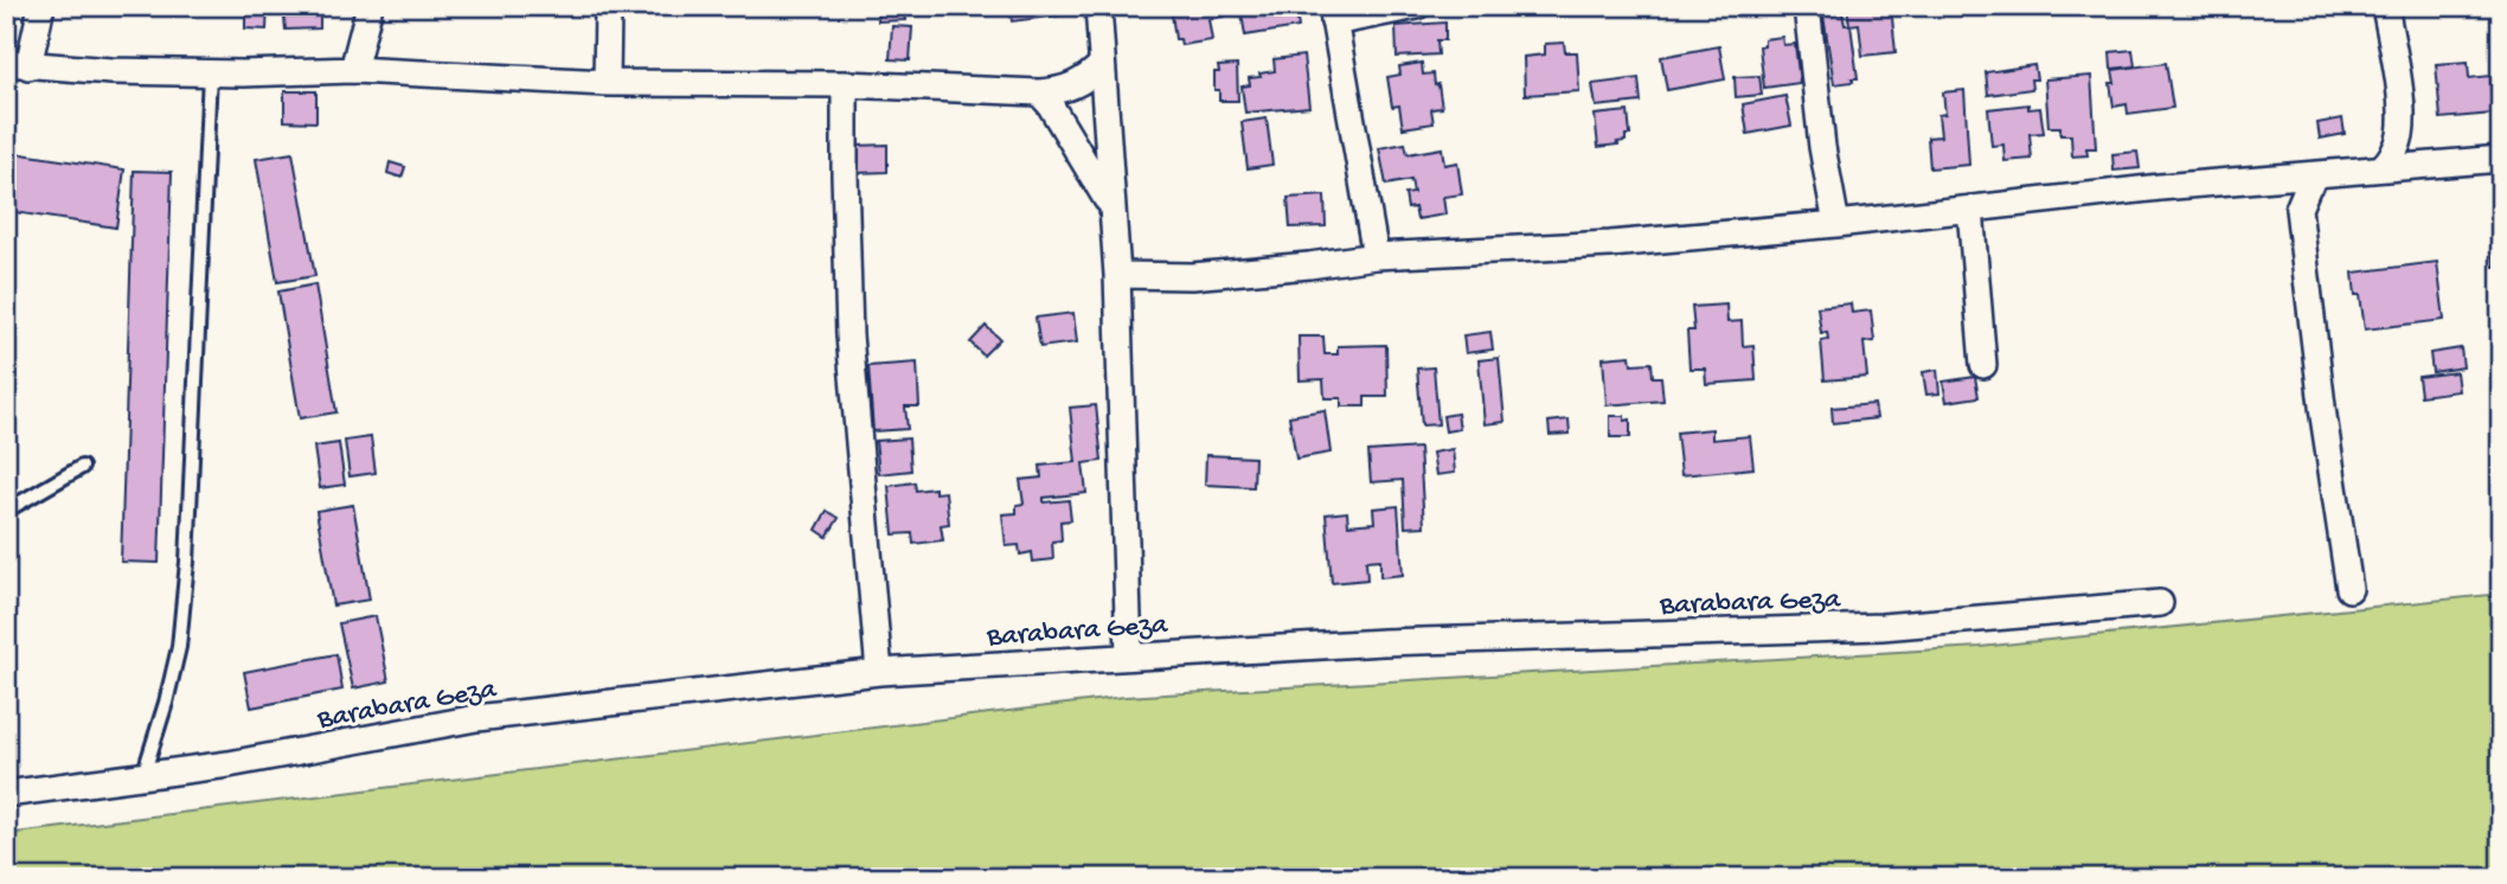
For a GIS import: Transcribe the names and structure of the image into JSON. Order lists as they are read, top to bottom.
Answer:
{
  "streets": {
    "street": ["Barabara Geza"]
  }
}
